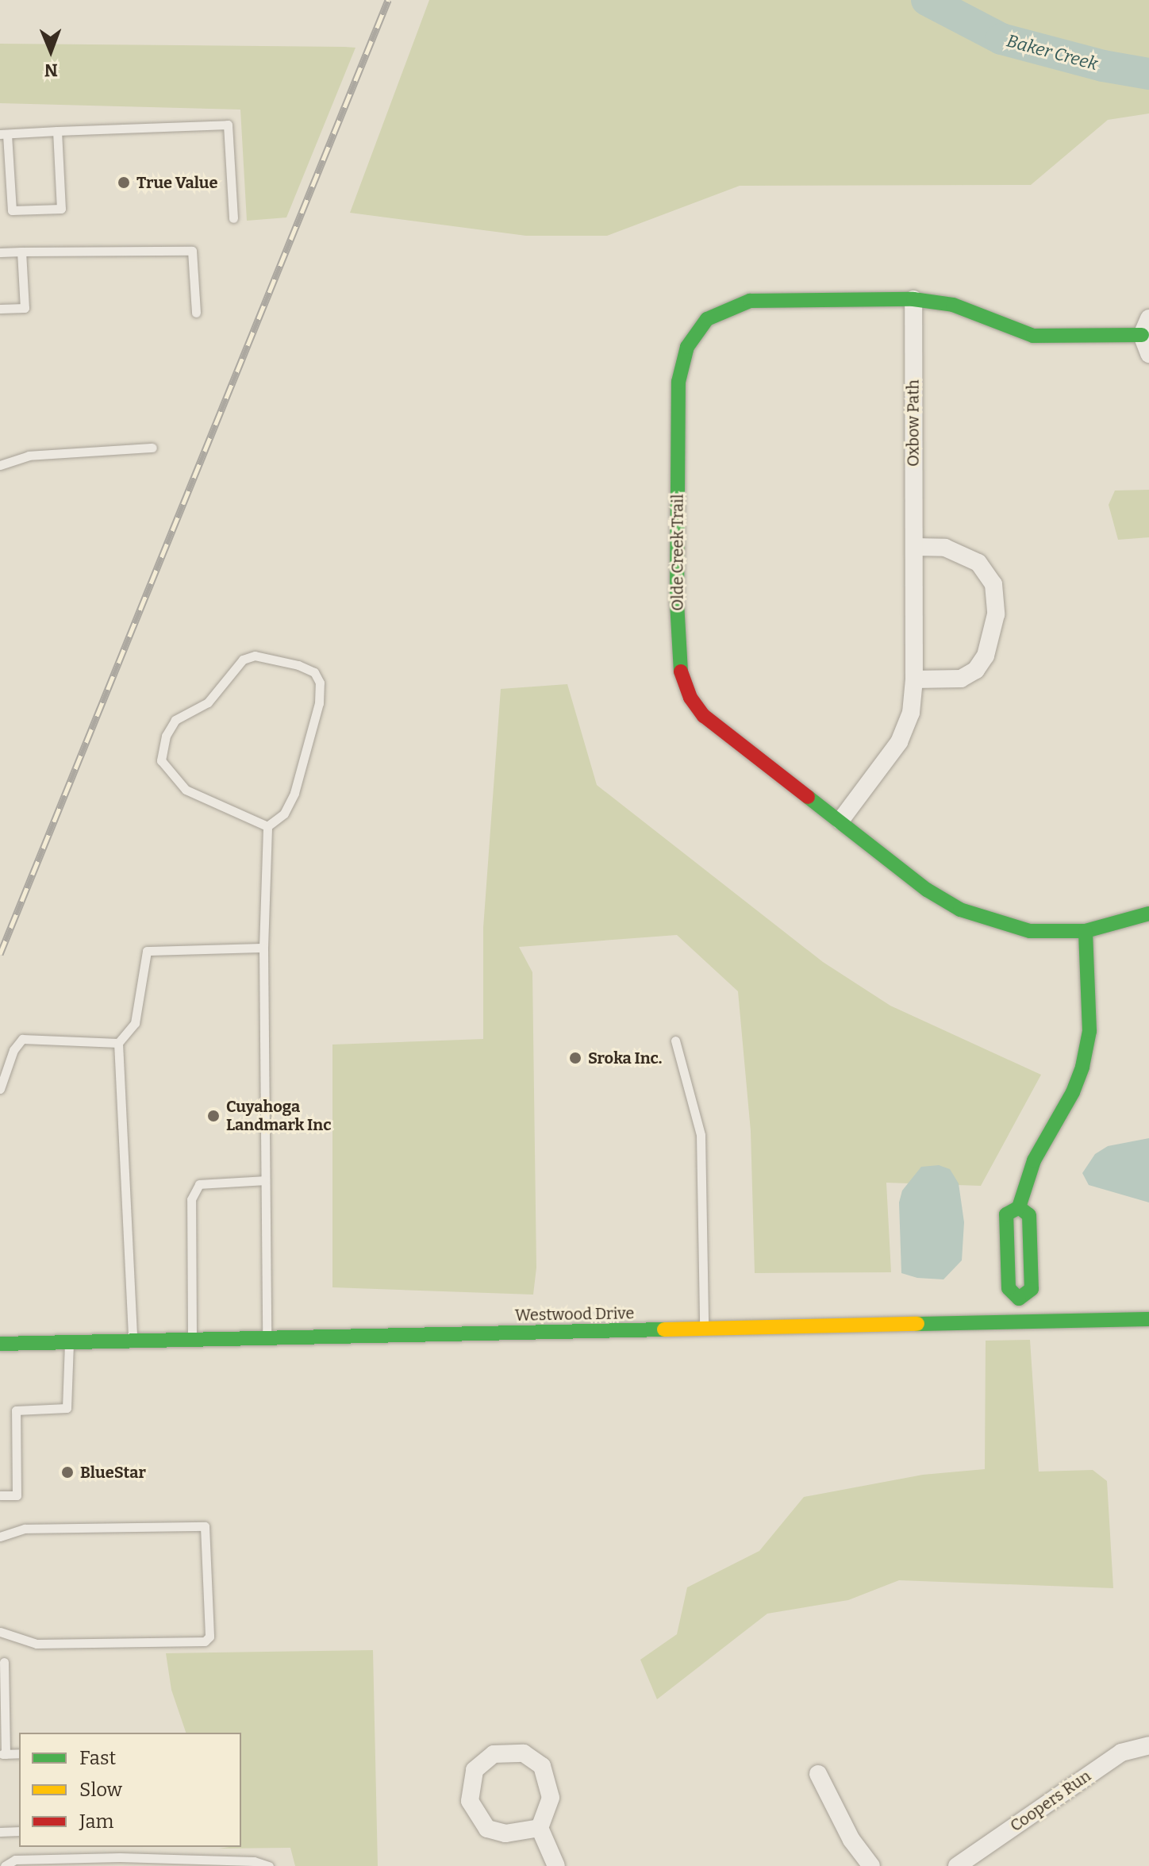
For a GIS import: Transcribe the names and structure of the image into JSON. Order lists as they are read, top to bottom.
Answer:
{
  "streets": {
    "street": [
      "Oxbow Path",
      "Olde Creek Trail",
      "Westwood Drive",
      "Coopers Run"
    ]
  },
  "crossings": [
    ["Oxbow Path", "Olde Creek Trail"]
  ],
  "water": ["Baker Creek"],
  "places": [
    "True Value",
    "Sroka Inc.",
    "Cuyahoga Landmark Inc",
    "BlueStar"
  ],
  "legend": ["Fast", "Slow", "Jam"],
  "north": "bottom"
}
